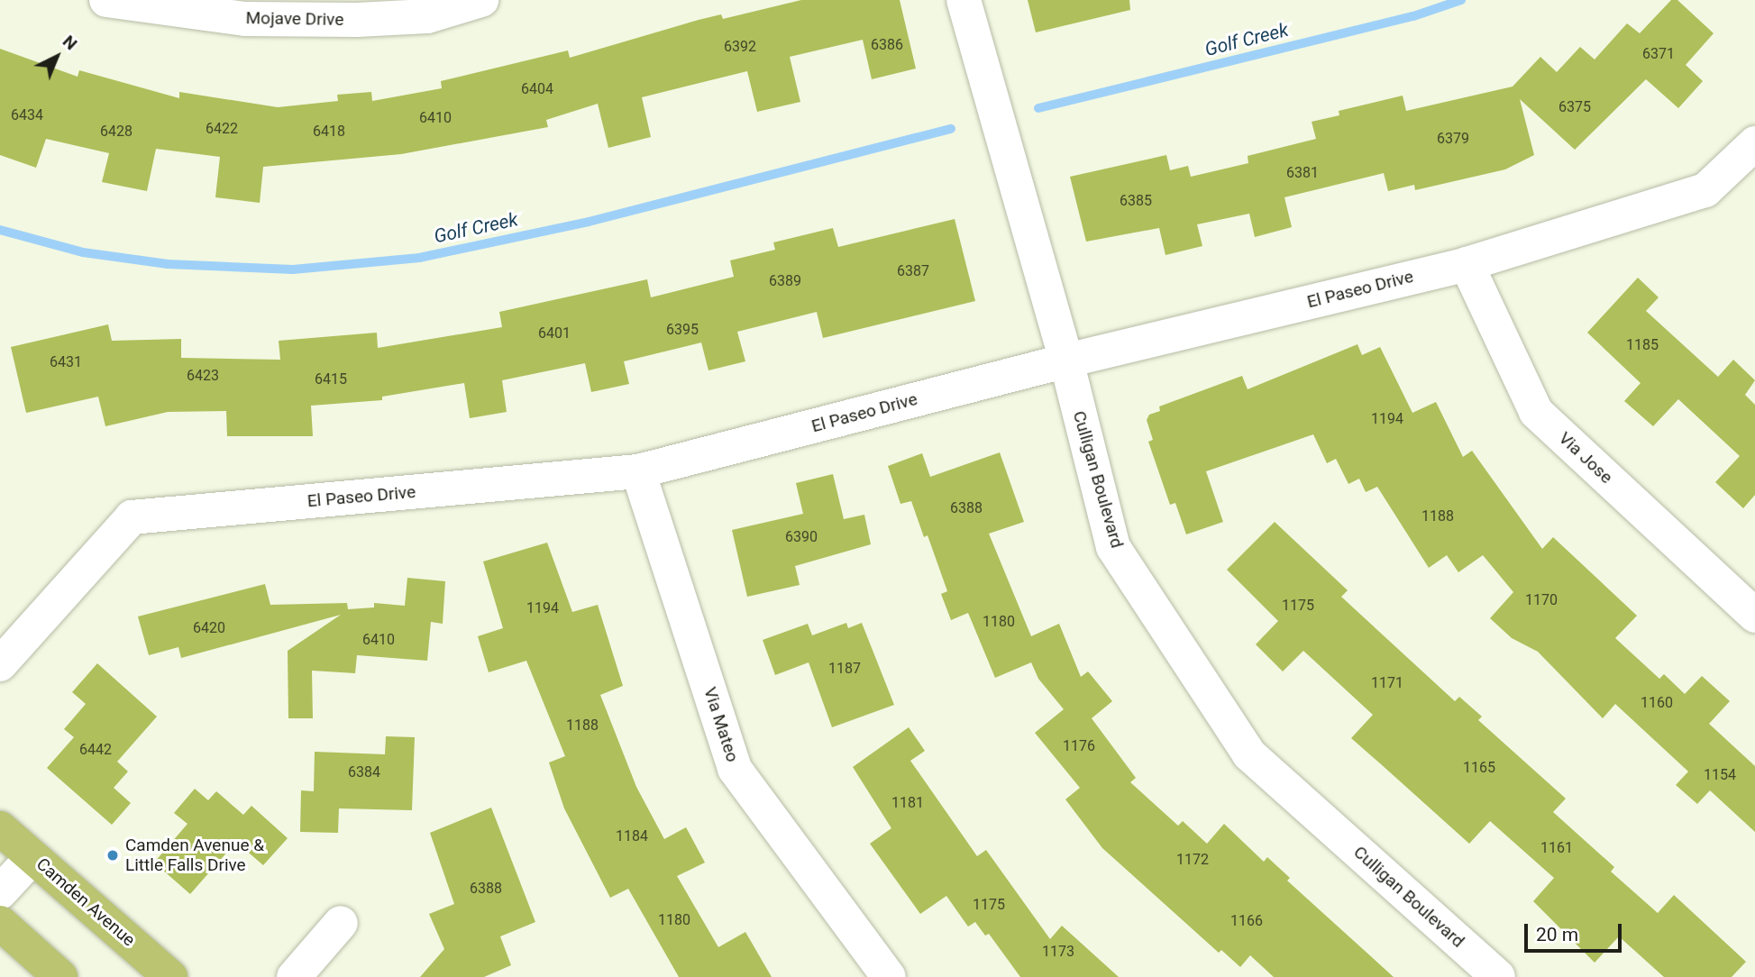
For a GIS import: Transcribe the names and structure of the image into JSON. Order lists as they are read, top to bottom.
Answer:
{
  "streets": {
    "main road": ["Camden Avenue"],
    "street": [
      "Mojave Drive",
      "El Paseo Drive",
      "Via Jose",
      "Culligan Boulevard",
      "Via Mateo"
    ]
  },
  "crossings": [
    ["El Paseo Drive", "Via Jose"],
    ["El Paseo Drive", "Culligan Boulevard"],
    ["El Paseo Drive", "Via Mateo"]
  ],
  "water": ["Golf Creek"],
  "places": ["Camden Avenue & Little Falls Drive"],
  "house_numbers": [
    "6386",
    "6392",
    "6371",
    "6404",
    "6375",
    "6434",
    "6410",
    "6422",
    "6428",
    "6418",
    "6379",
    "6381",
    "6385",
    "6387",
    "6389",
    "6395",
    "6401",
    "1185",
    "6431",
    "6423",
    "6415",
    "1194",
    "6388",
    "1188",
    "6390",
    "1170",
    "1175",
    "1194",
    "1180",
    "6420",
    "6410",
    "1187",
    "1171",
    "1160",
    "1188",
    "1176",
    "6442",
    "1165",
    "6384",
    "1154",
    "1181",
    "1184",
    "1161",
    "1172",
    "6388",
    "1175",
    "1180",
    "1166",
    "1173"
  ],
  "scale_bar": "20 m",
  "north": "top right"
}
